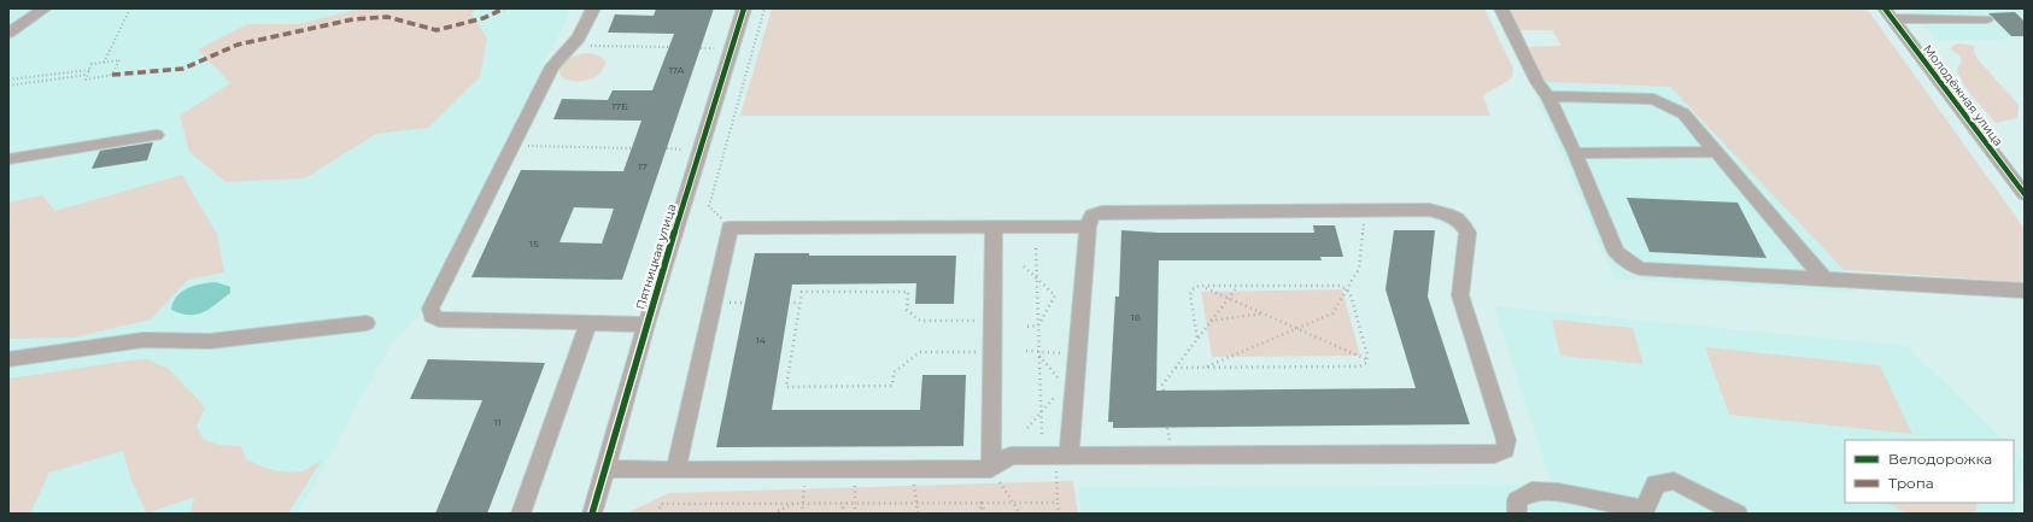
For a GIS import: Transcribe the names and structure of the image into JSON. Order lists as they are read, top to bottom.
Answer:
{
  "streets": {
    "street": ["Молодёжная улица", "Пятницкая улица"]
  },
  "house_numbers": [
    "17А",
    "17Б",
    "17",
    "15",
    "16",
    "14",
    "11"
  ],
  "legend": ["Велодорожка", "Тропа"]
}
